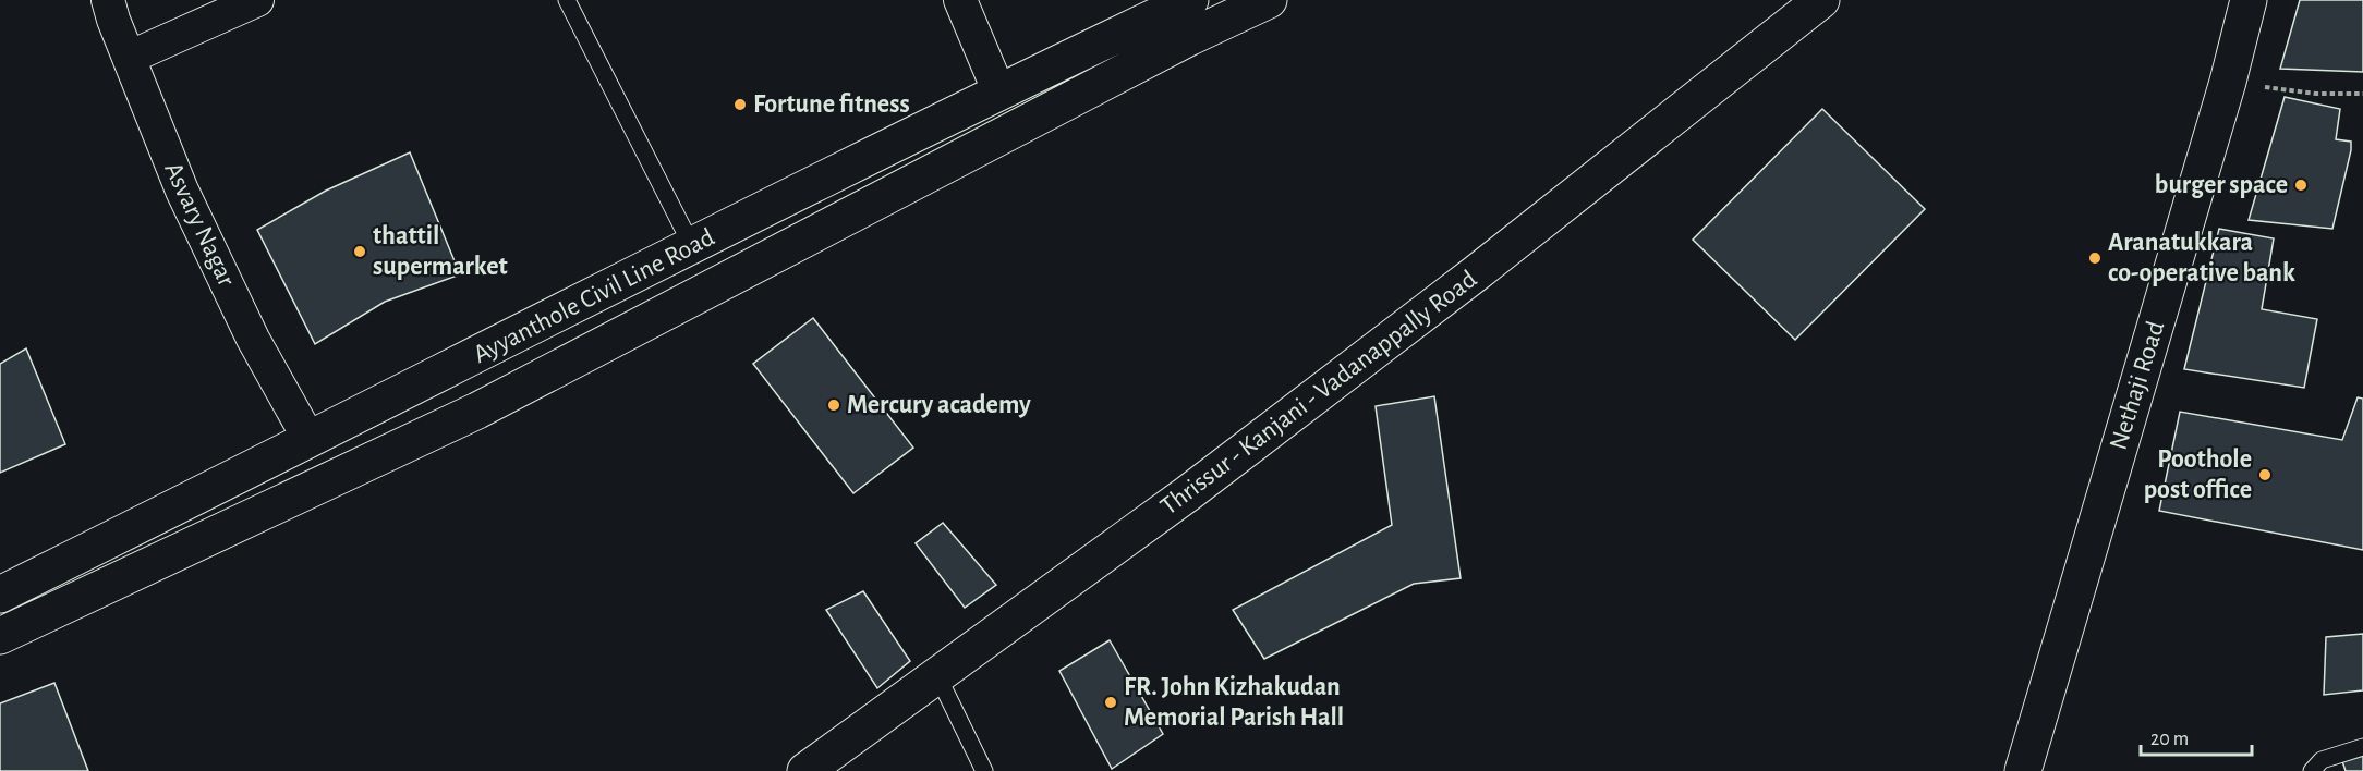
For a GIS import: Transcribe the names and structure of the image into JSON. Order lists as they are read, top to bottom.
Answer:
{
  "streets": {
    "main road": ["Ayyanthole Civil Line Road", "Nethaji Road", "Thrissur - Kanjani - Vadanappally Road"],
    "street": ["Asvary Nagar"]
  },
  "crossings": [
    ["Asvary Nagar", "Ayyanthole Civil Line Road"]
  ],
  "places": [
    "Fortune fitness",
    "burger space",
    "thattil supermarket",
    "Aranatukkara co-operative bank",
    "Mercury academy",
    "Poothole post office",
    "FR. John Kizhakudan Memorial Parish Hall"
  ],
  "scale_bar": "20 m"
}
